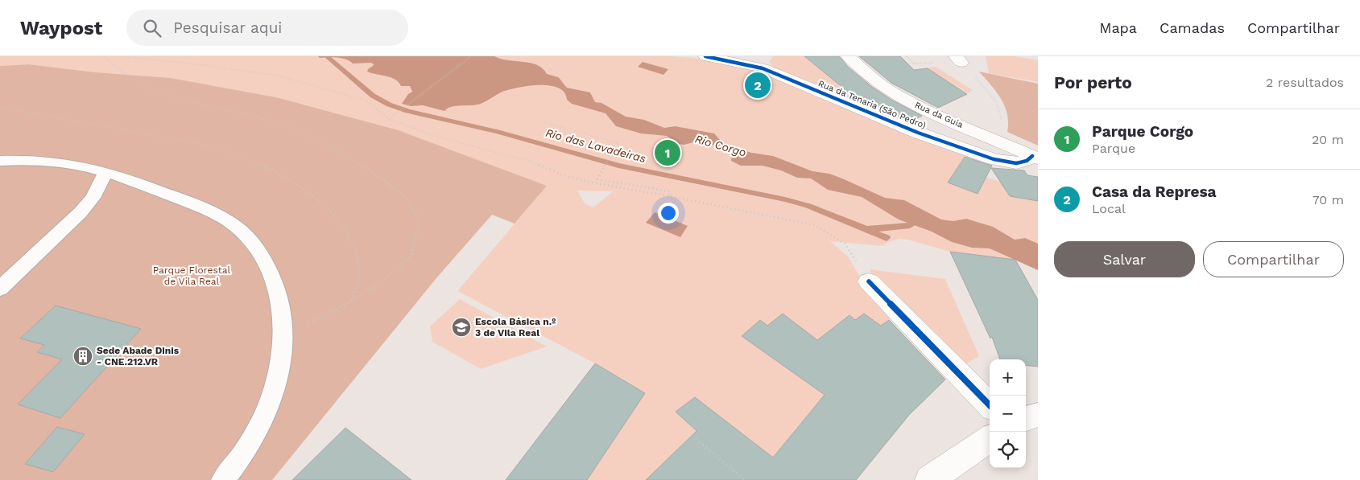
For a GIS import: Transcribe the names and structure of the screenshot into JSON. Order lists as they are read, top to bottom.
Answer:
{
  "streets": {
    "street": ["Rua da Tenaria (São Pedro)", "Rua da Guia"]
  },
  "crossings": [
    ["Rua da Tenaria (São Pedro)", "Rua da Guia"]
  ],
  "water": ["Rio das Lavadeiras", "Rio Corgo"],
  "parks": ["Parque Florestal de Vila Real"],
  "places": {
    "school or university": ["Escola Básica n.º 3 de Vila Real"],
    "building": ["Sede Abade Dinis - CNE.212.VR"]
  },
  "page": {
    "header": "Waypost",
    "search": "Pesquisar aqui",
    "nav": ["Mapa", "Camadas", "Compartilhar"],
    "heading": ["Por perto", "2 resultados"],
    "pins": ["2", "1"],
    "list": [
      {
        "mark": "1",
        "name": "Parque Corgo",
        "note": "Parque",
        "value": "20 m"
      },
      {
        "mark": "2",
        "name": "Casa da Represa",
        "note": "Local",
        "value": "70 m"
      }
    ],
    "buttons": ["Salvar", "Compartilhar"],
    "map_buttons": ["+", "−"]
  }
}
